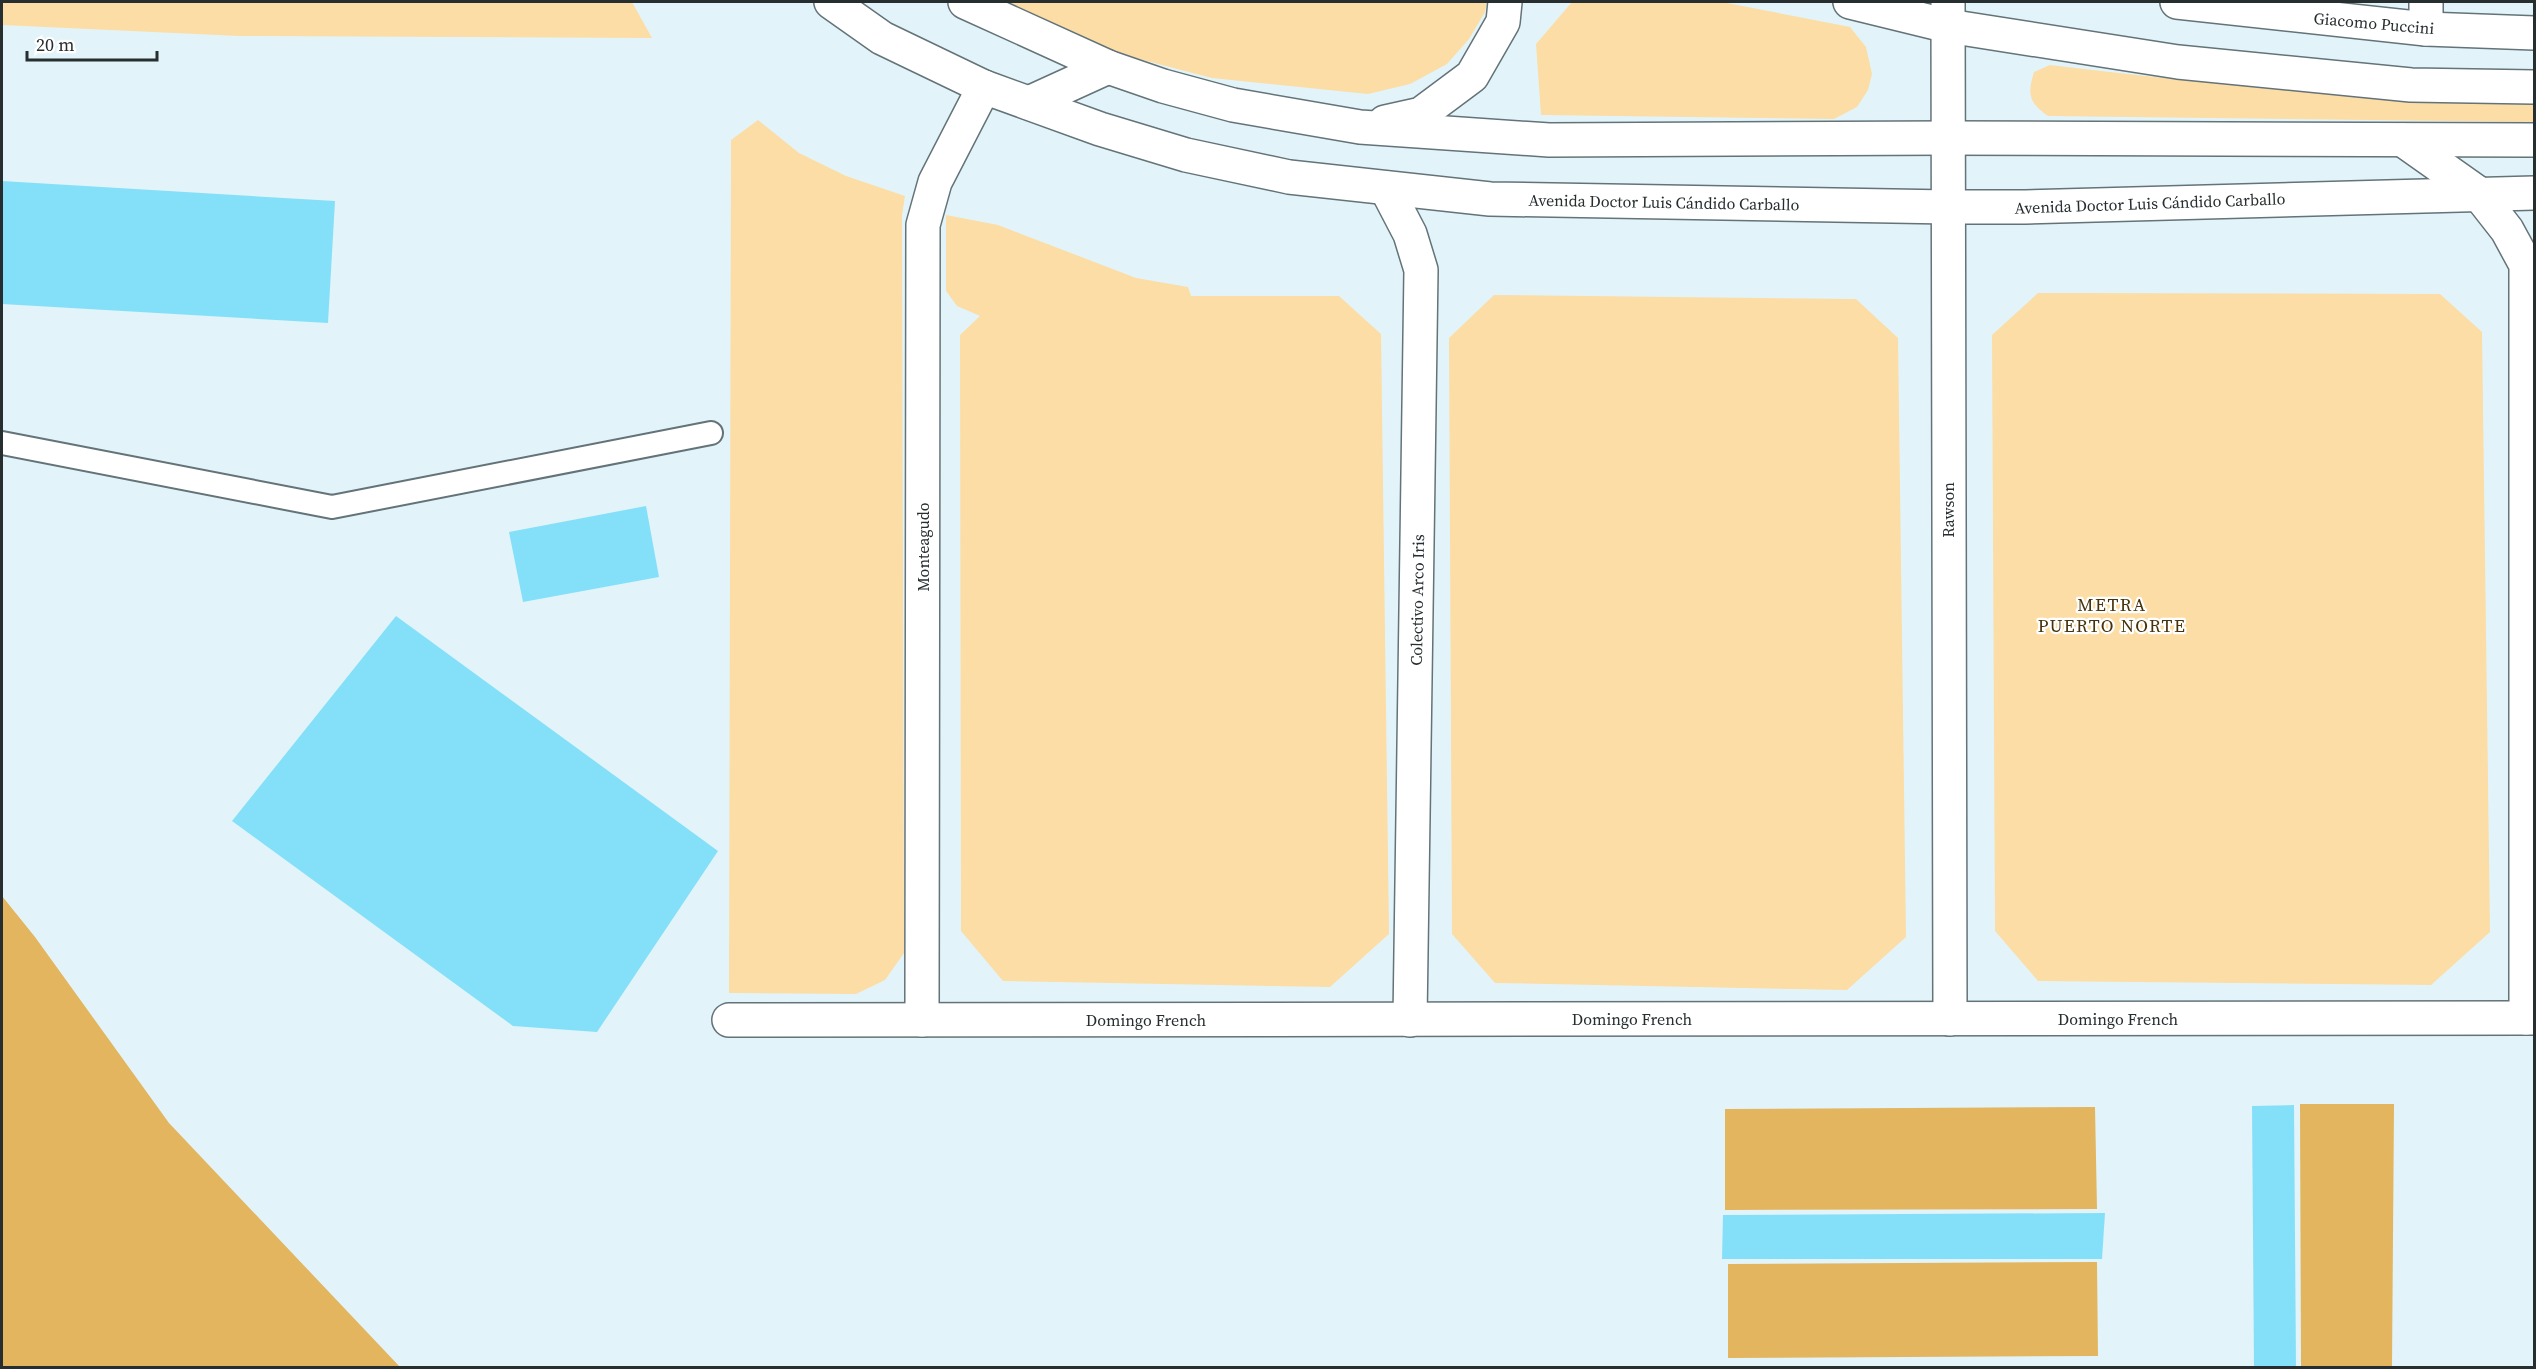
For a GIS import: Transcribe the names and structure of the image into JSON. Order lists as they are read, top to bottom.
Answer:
{
  "streets": {
    "street": [
      "Giacomo Puccini",
      "Avenida Doctor Luis Cándido Carballo",
      "Rawson",
      "Monteagudo",
      "Colectivo Arco Iris",
      "Domingo French"
    ]
  },
  "crossings": [
    ["Avenida Doctor Luis Cándido Carballo", "Rawson"],
    ["Avenida Doctor Luis Cándido Carballo", "Monteagudo"],
    ["Avenida Doctor Luis Cándido Carballo", "Colectivo Arco Iris"],
    ["Rawson", "Domingo French"],
    ["Monteagudo", "Domingo French"],
    ["Colectivo Arco Iris", "Domingo French"]
  ],
  "districts": ["METRA PUERTO NORTE"],
  "scale_bar": "20 m"
}
